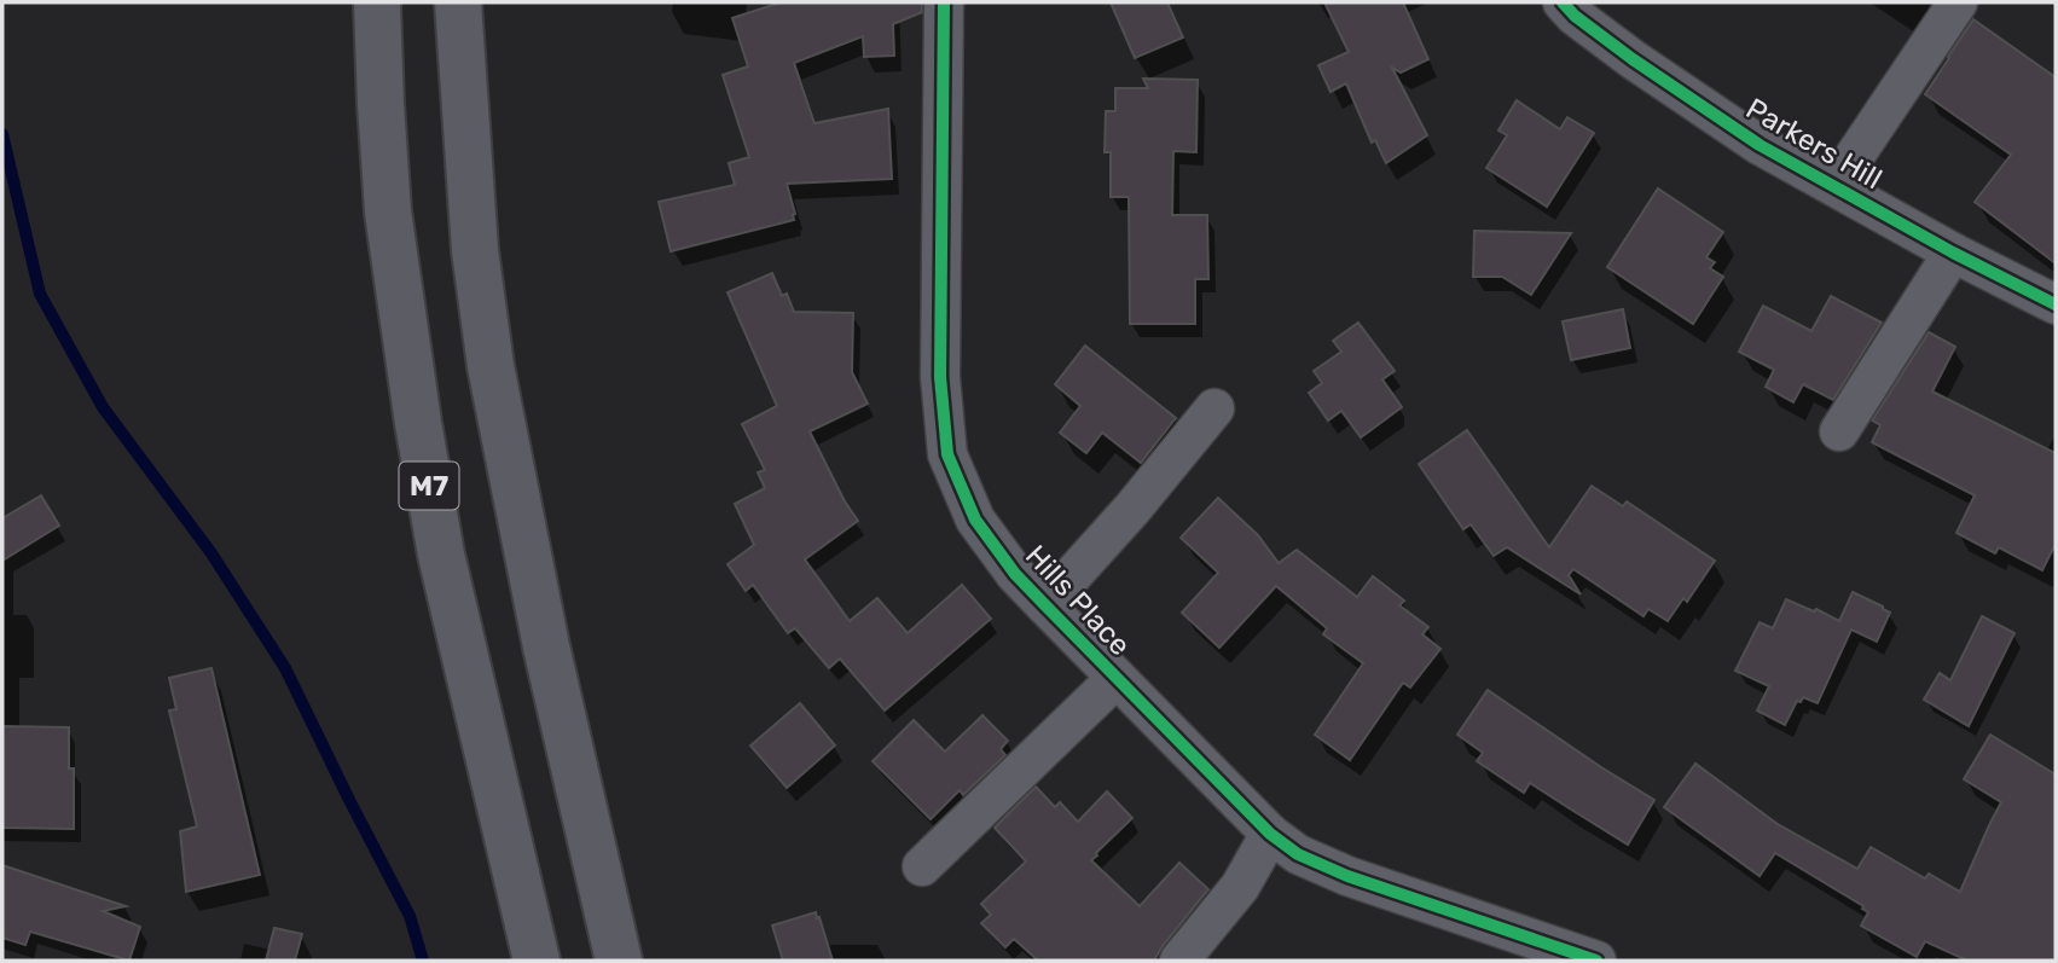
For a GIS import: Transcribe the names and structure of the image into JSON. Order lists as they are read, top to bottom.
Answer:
{
  "streets": {
    "highway": ["M7"],
    "street": ["Parkers Hill", "Hills Place"]
  }
}
